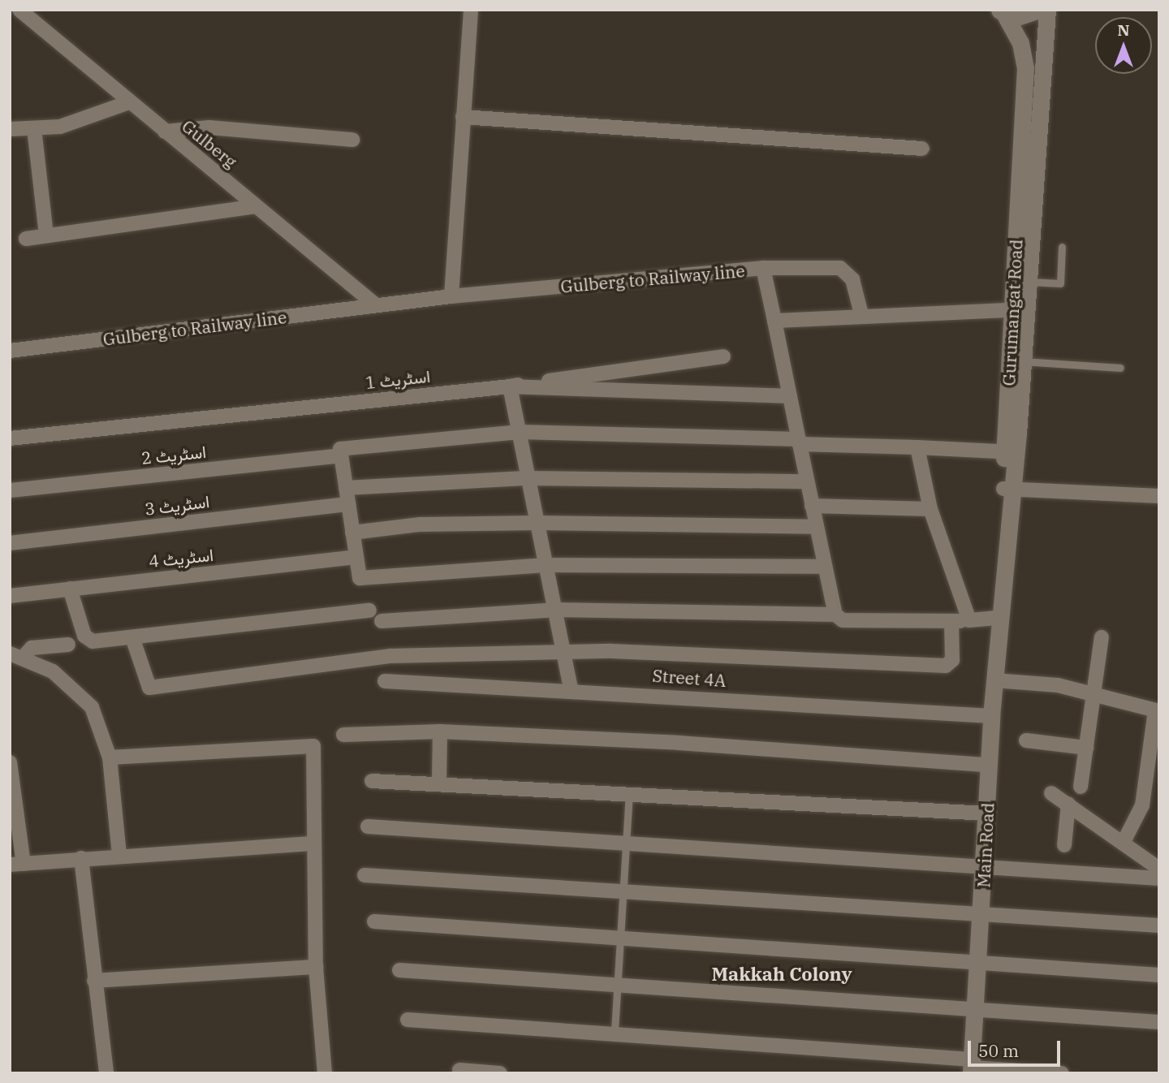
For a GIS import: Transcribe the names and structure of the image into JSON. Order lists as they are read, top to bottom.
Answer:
{
  "streets": {
    "street": [
      "Gulberg",
      "Gulberg to Railway line",
      "Gurumangat Road",
      "اسٹریٹ 1",
      "اسٹریٹ 2",
      "اسٹریٹ 3",
      "اسٹریٹ 4",
      "Street 4A",
      "Main Road"
    ]
  },
  "crossings": [
    ["Gulberg", "Gulberg to Railway line"],
    ["Gulberg to Railway line", "اسٹریٹ 1"],
    ["Gurumangat Road", "Main Road"],
    ["Street 4A", "Main Road"]
  ],
  "districts": ["Makkah Colony"],
  "scale_bar": "50 m",
  "north": "top"
}
